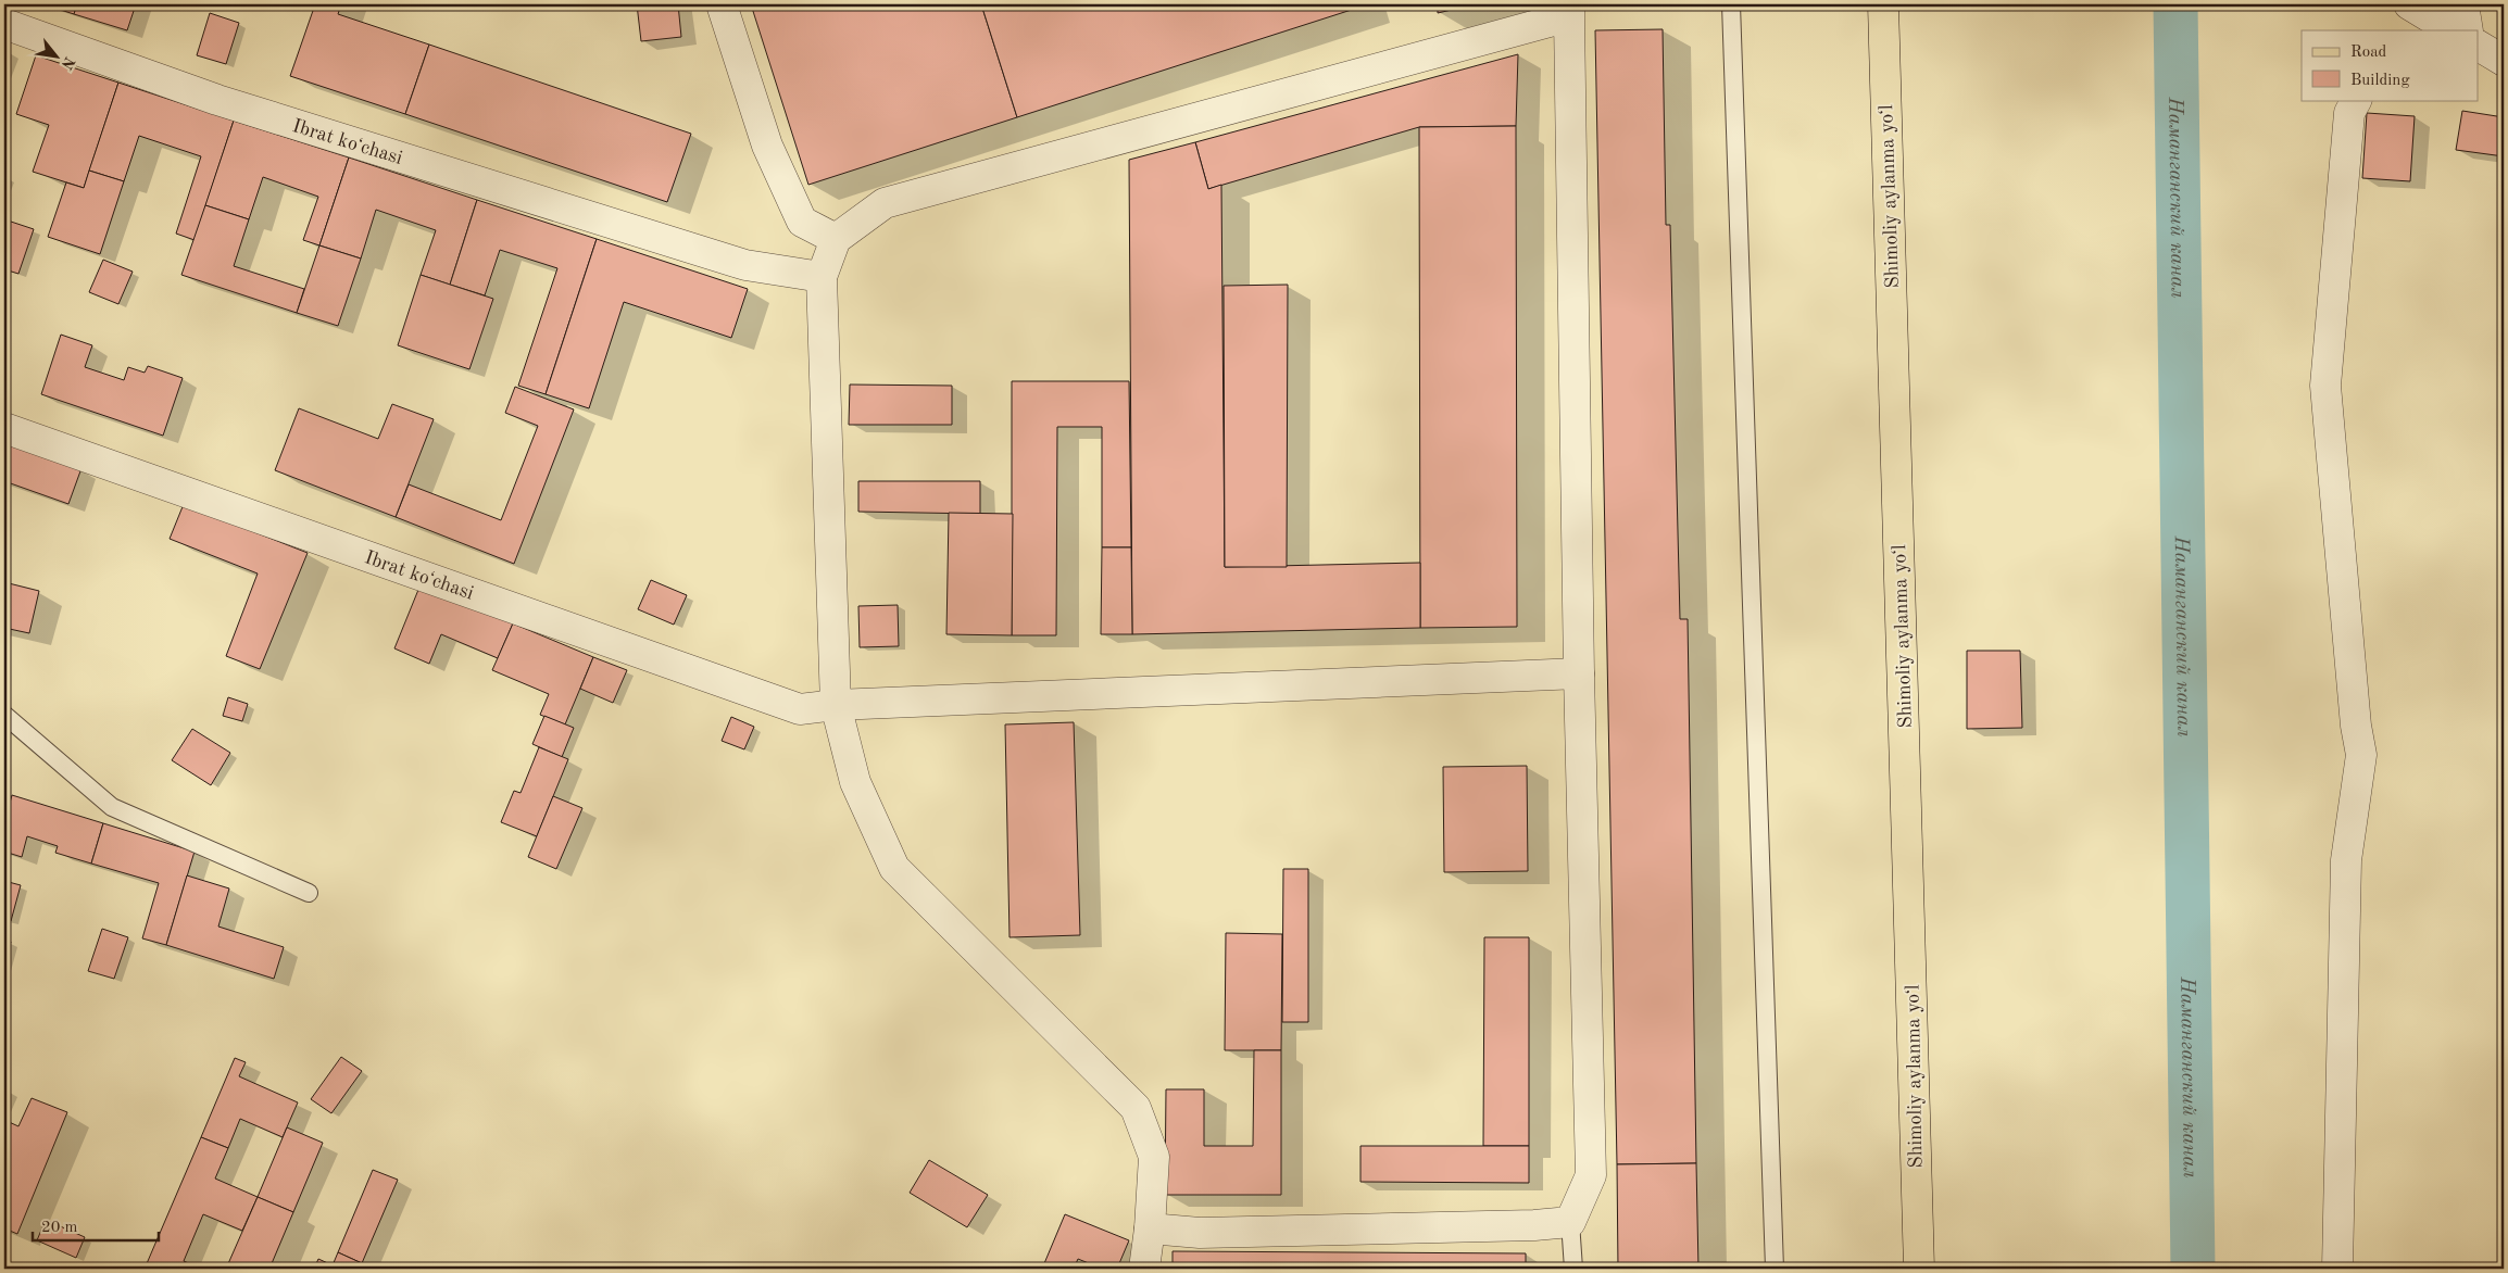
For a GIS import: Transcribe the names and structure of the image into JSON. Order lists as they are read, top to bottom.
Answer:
{
  "streets": {
    "main road": ["Shimoliy aylanma yoʻl"],
    "street": ["Ibrat koʻchasi"]
  },
  "water": ["Наманганский канал"],
  "legend": ["Road", "Building"],
  "scale_bar": "20 m",
  "north": "bottom right"
}
